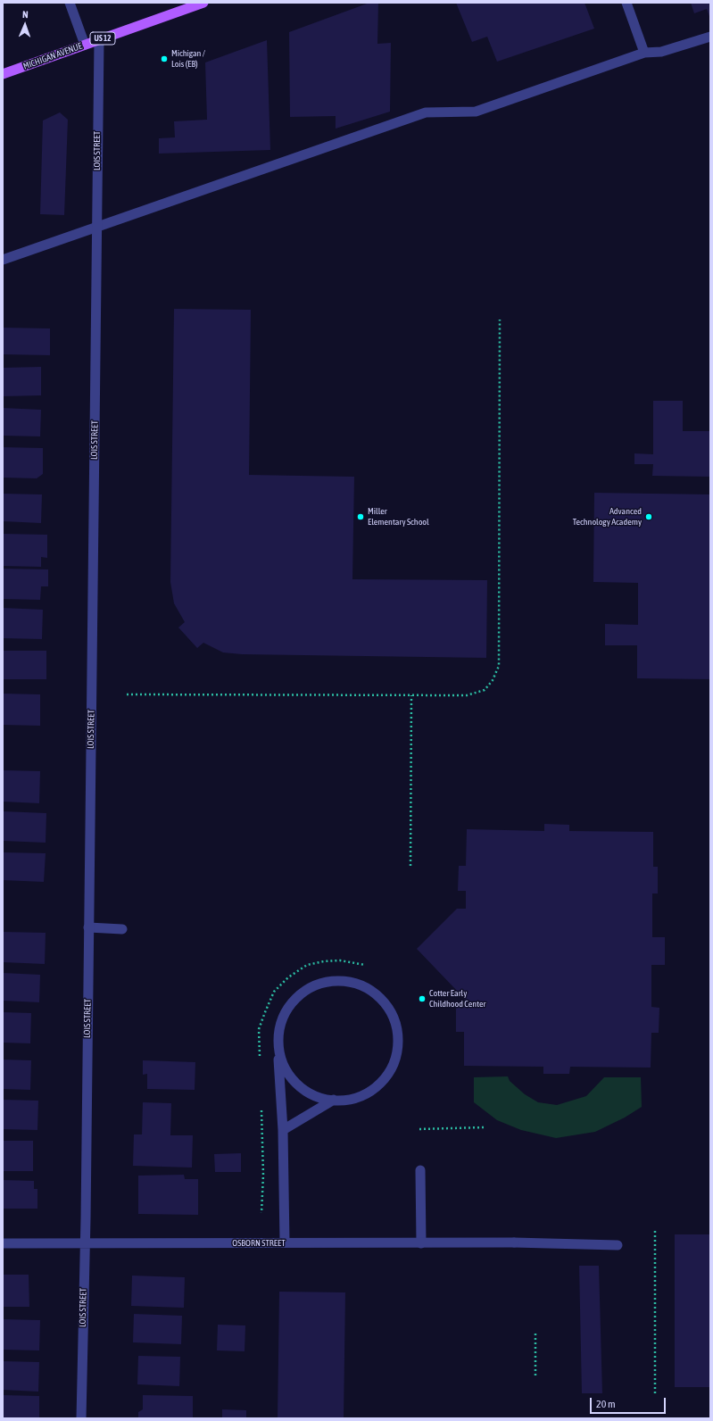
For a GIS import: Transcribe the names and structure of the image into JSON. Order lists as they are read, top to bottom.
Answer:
{
  "streets": {
    "main road": ["US 12", "MICHIGAN AVENUE"],
    "street": ["LOIS STREET", "OSBORN STREET"]
  },
  "crossings": [
    ["MICHIGAN AVENUE", "LOIS STREET"],
    ["LOIS STREET", "OSBORN STREET"]
  ],
  "places": [
    "Michigan / Lois (EB)",
    "Miller Elementary School",
    "Advanced Technology Academy",
    "Cotter Early Childhood Center"
  ],
  "scale_bar": "20 m",
  "north": "top"
}
